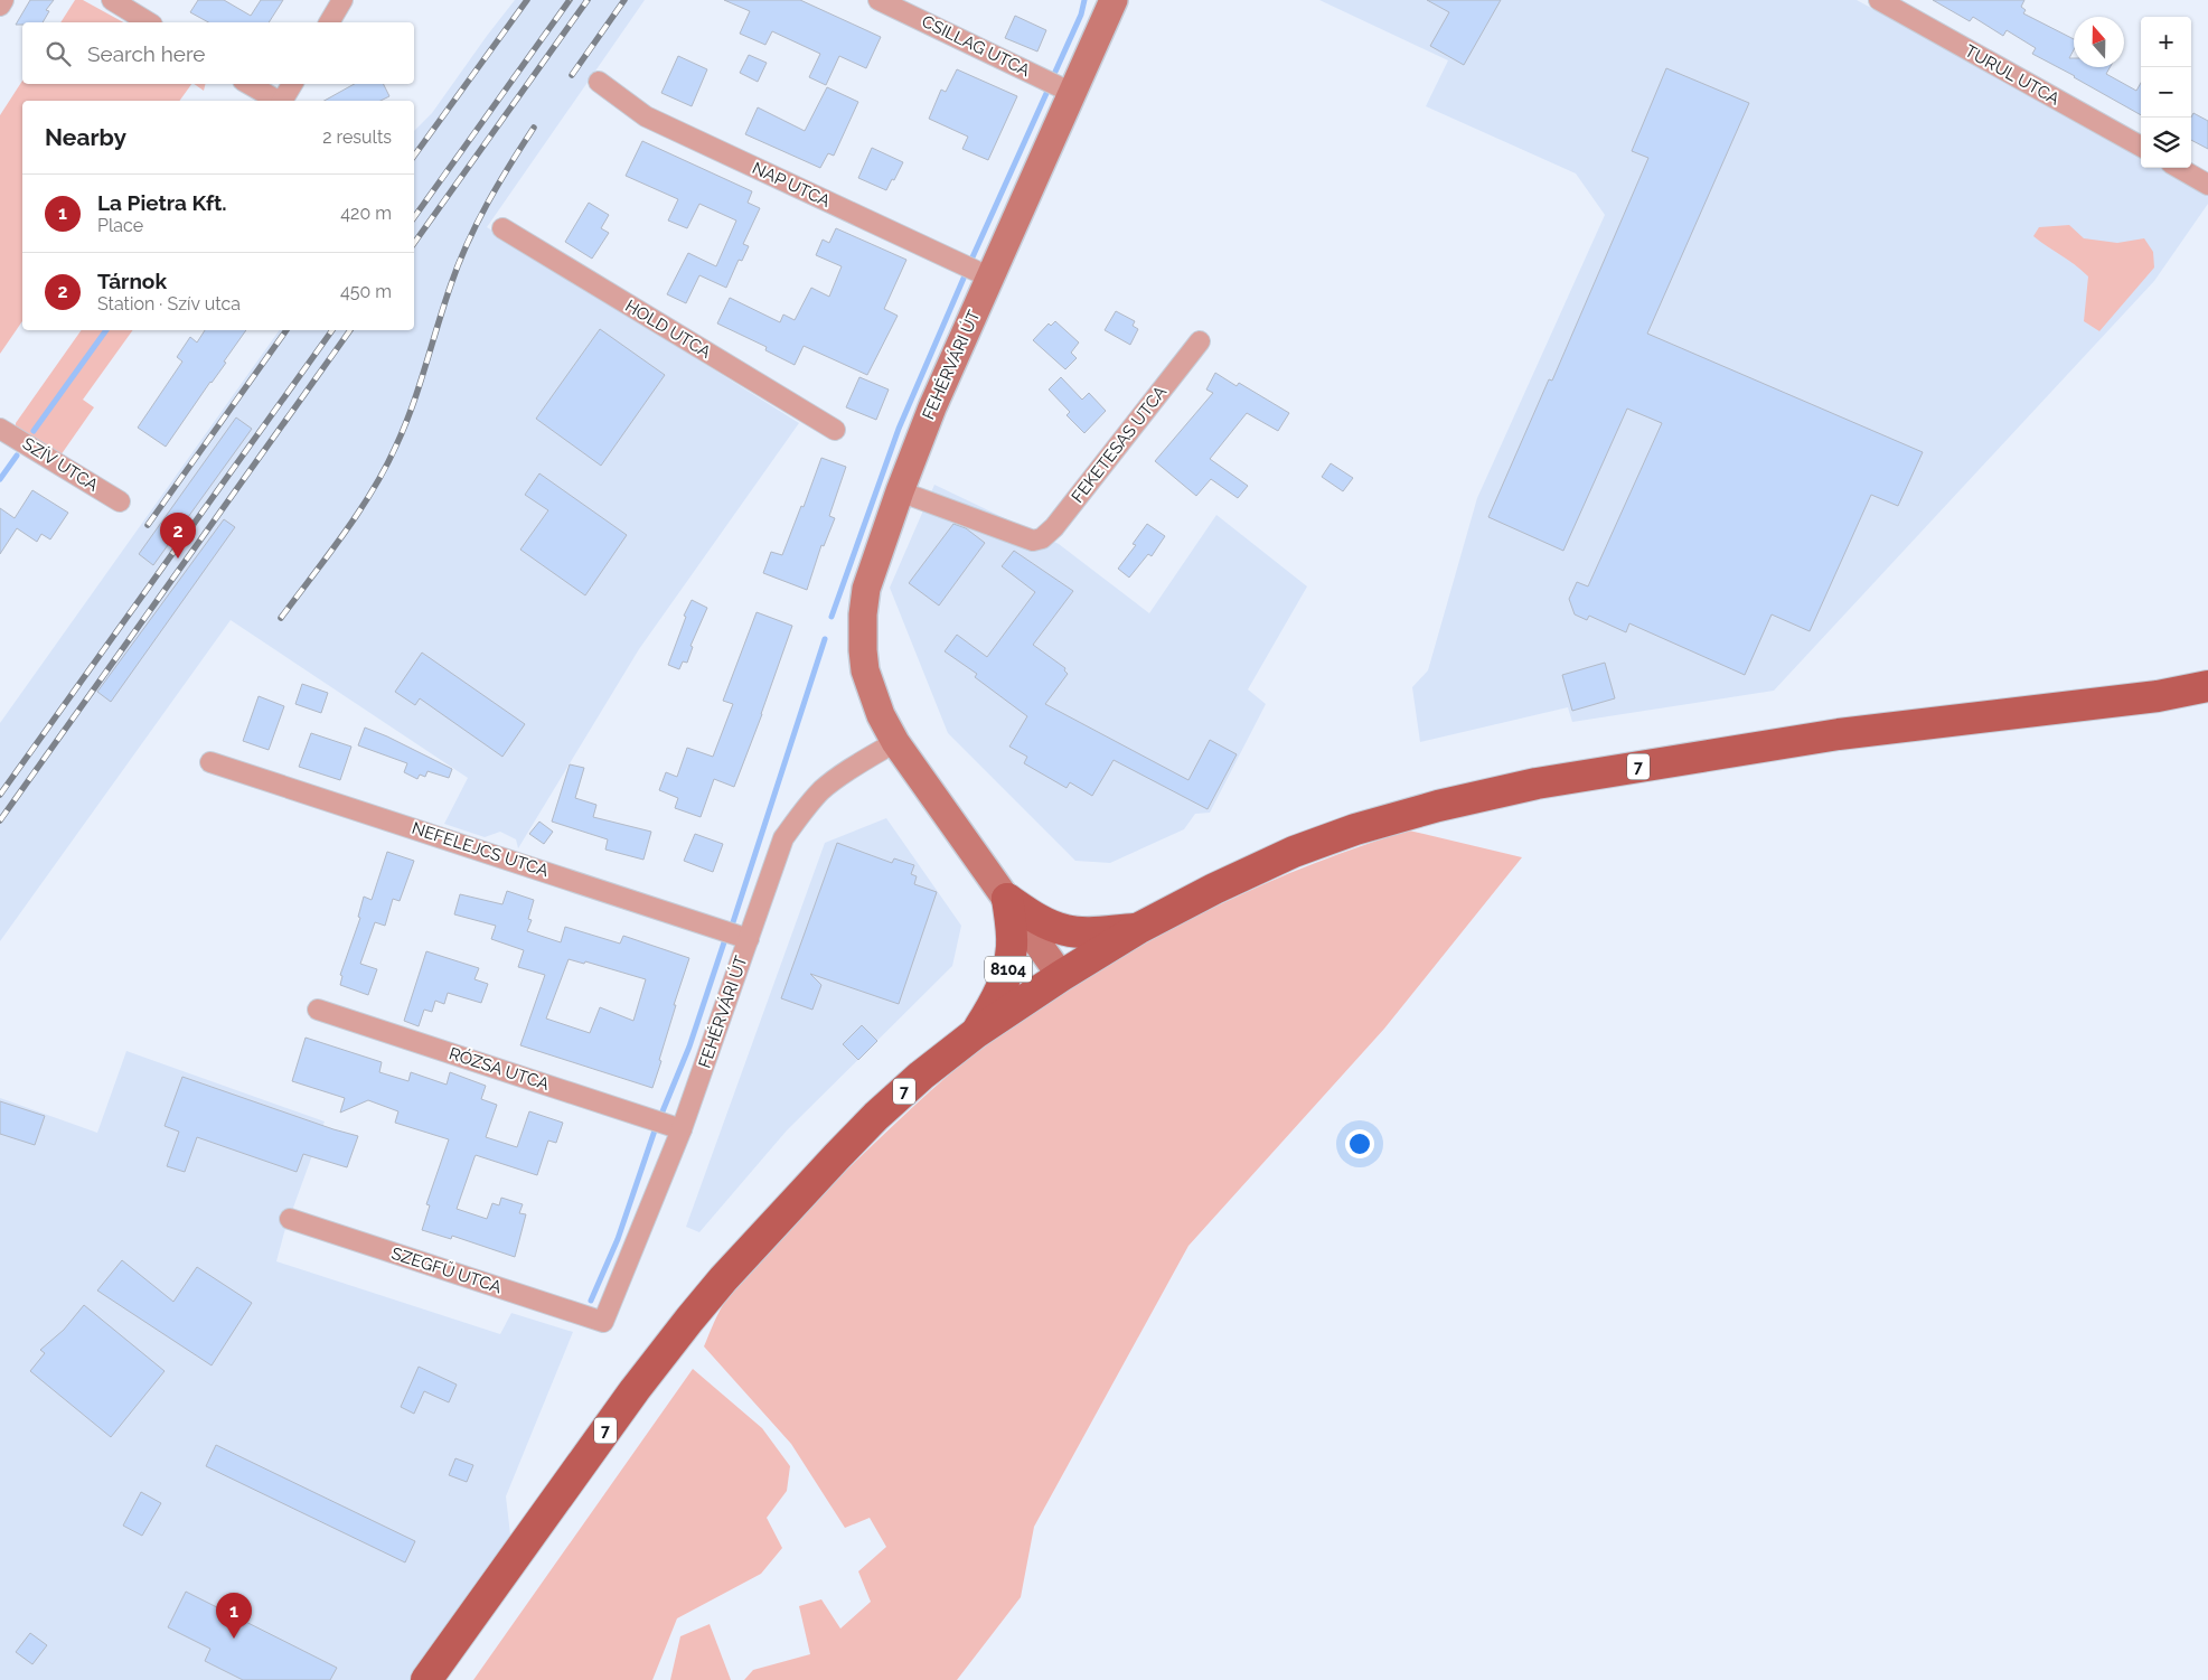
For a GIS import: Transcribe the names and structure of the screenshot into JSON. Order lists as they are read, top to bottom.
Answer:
{
  "streets": {
    "main road": ["FEHÉRVÁRI ÚT", "7", "8104"],
    "street": [
      "CSILLAG UTCA",
      "TURUL UTCA",
      "NAP UTCA",
      "HOLD UTCA",
      "FEKETESAS UTCA",
      "SZÍV UTCA",
      "NEFELEJCS UTCA",
      "RÓZSA UTCA",
      "SZEGFŰ UTCA"
    ]
  },
  "crossings": [
    ["CSILLAG UTCA", "FEHÉRVÁRI ÚT"],
    ["NAP UTCA", "FEHÉRVÁRI ÚT"],
    ["FEHÉRVÁRI ÚT", "FEKETESAS UTCA"],
    ["FEHÉRVÁRI ÚT", "7"],
    ["FEHÉRVÁRI ÚT", "NEFELEJCS UTCA"],
    ["FEHÉRVÁRI ÚT", "8104"],
    ["FEHÉRVÁRI ÚT", "RÓZSA UTCA"],
    ["FEHÉRVÁRI ÚT", "SZEGFŰ UTCA"],
    ["7", "8104"]
  ],
  "north": "top",
  "page": {
    "map_buttons": ["+", "−"],
    "search": "Search here",
    "heading": ["Nearby", "2 results"],
    "list": [
      {
        "mark": "1",
        "name": "La Pietra Kft.",
        "note": "Place",
        "value": "420 m"
      },
      {
        "mark": "2",
        "name": "Tárnok",
        "note": "Station · Szív utca",
        "value": "450 m"
      }
    ],
    "pins": ["2", "1"]
  }
}
